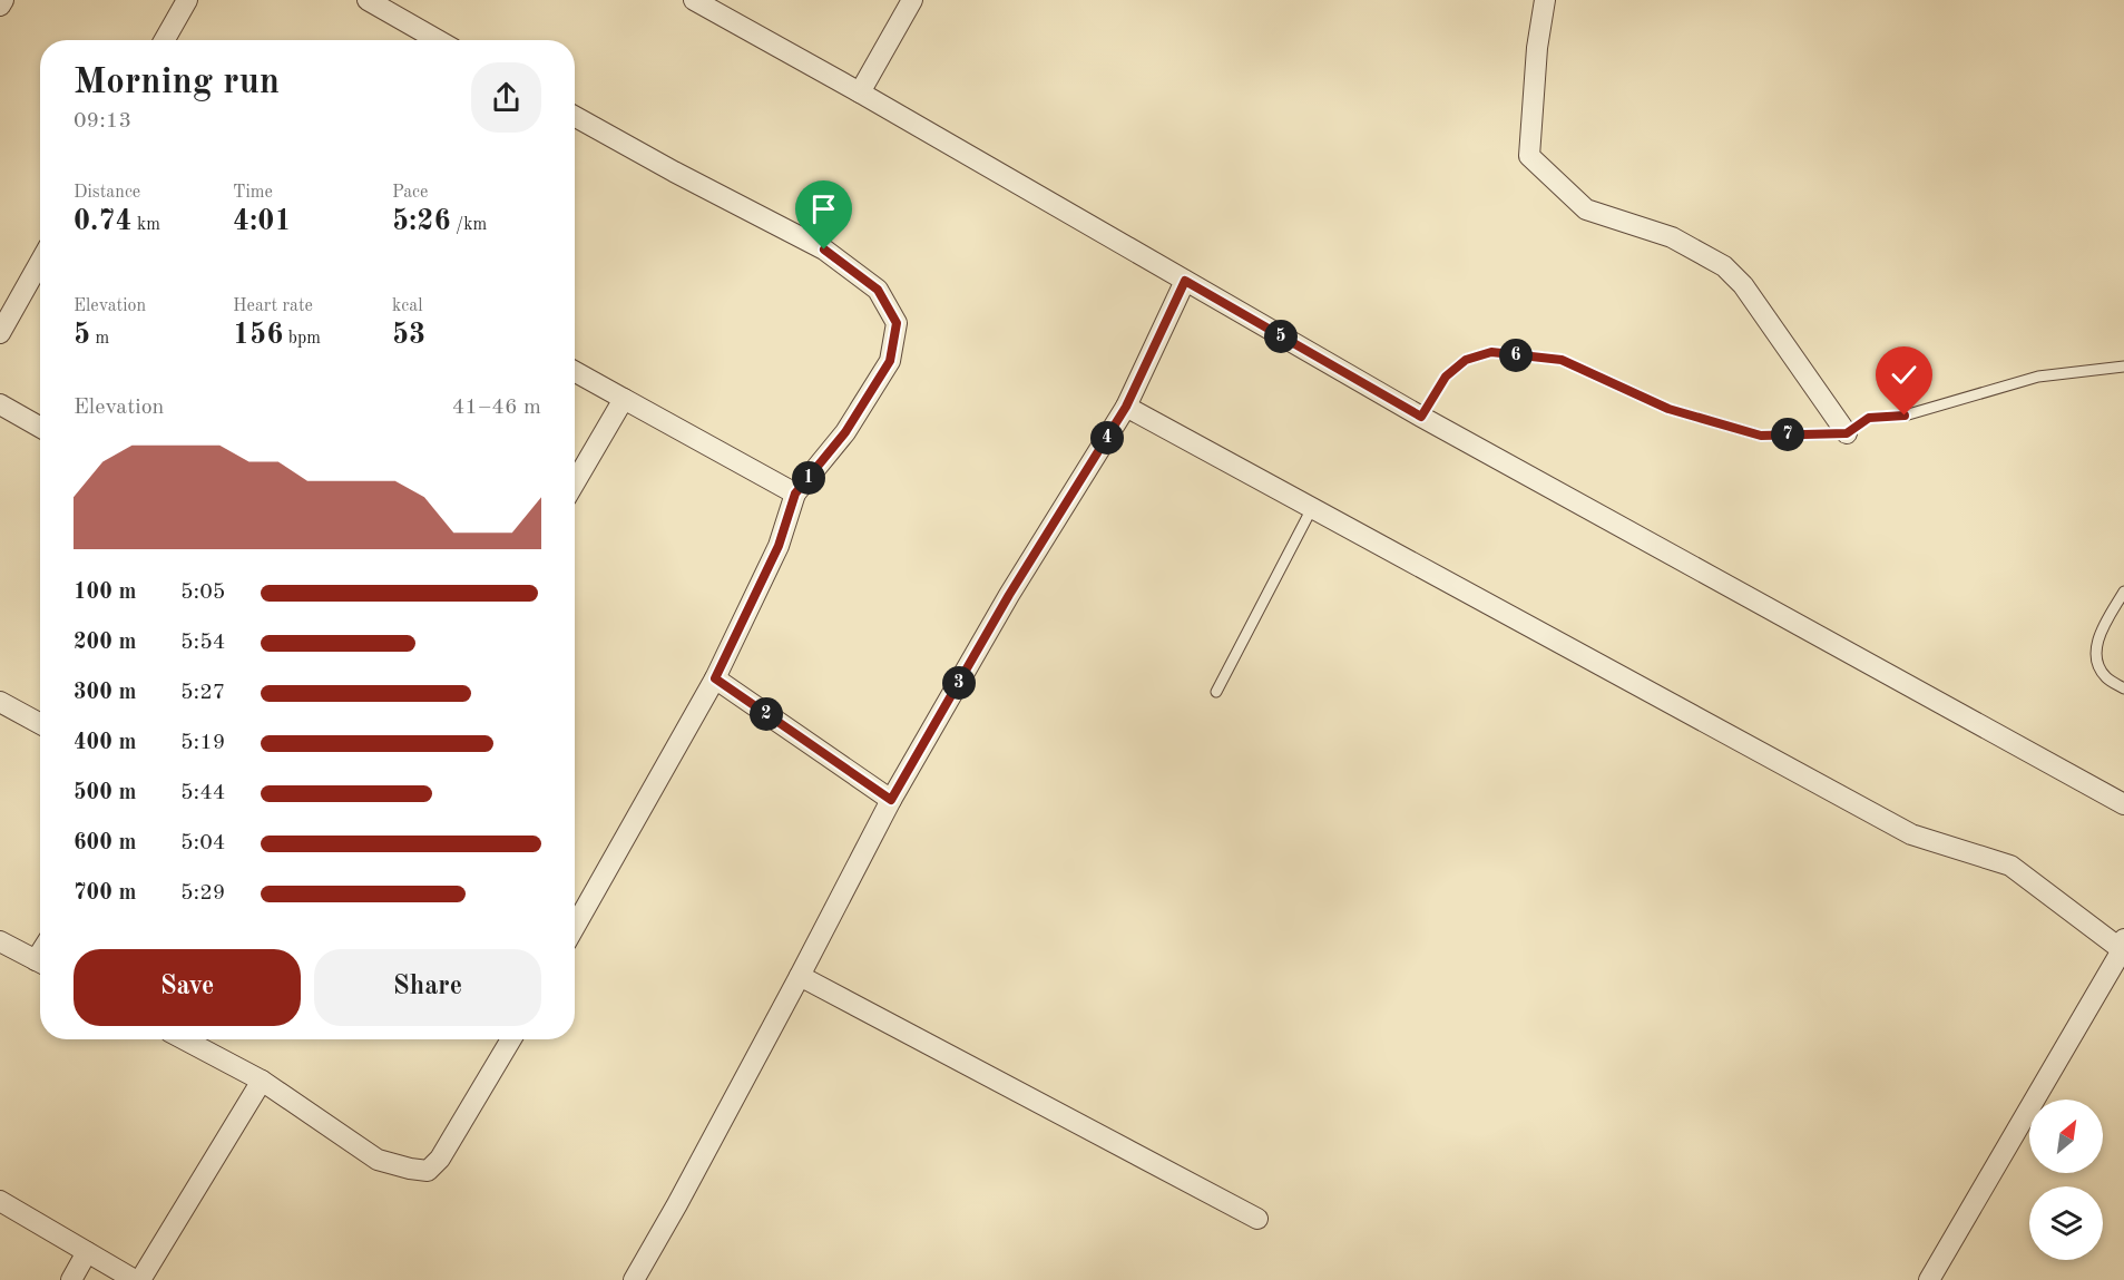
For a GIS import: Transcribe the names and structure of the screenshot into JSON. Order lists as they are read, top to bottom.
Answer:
{
  "north": "top right",
  "page": {
    "heading": ["Morning run", "09:13"],
    "stats": [
      ["Distance", "0.74 km"],
      ["Time", "4:01"],
      ["Pace", "5:26 /km"],
      ["Elevation", "5 m"],
      ["Heart rate", "156 bpm"],
      ["kcal", "53"]
    ],
    "pins": [
      "5",
      "6",
      "7",
      "4",
      "1",
      "3",
      "2"
    ],
    "chart": ["Elevation", "41–46 m"],
    "list": [
      {
        "name": "100 m",
        "note": "5:05"
      },
      {
        "name": "200 m",
        "note": "5:54"
      },
      {
        "name": "300 m",
        "note": "5:27"
      },
      {
        "name": "400 m",
        "note": "5:19"
      },
      {
        "name": "500 m",
        "note": "5:44"
      },
      {
        "name": "600 m",
        "note": "5:04"
      },
      {
        "name": "700 m",
        "note": "5:29"
      }
    ],
    "buttons": ["Save", "Share"]
  }
}
